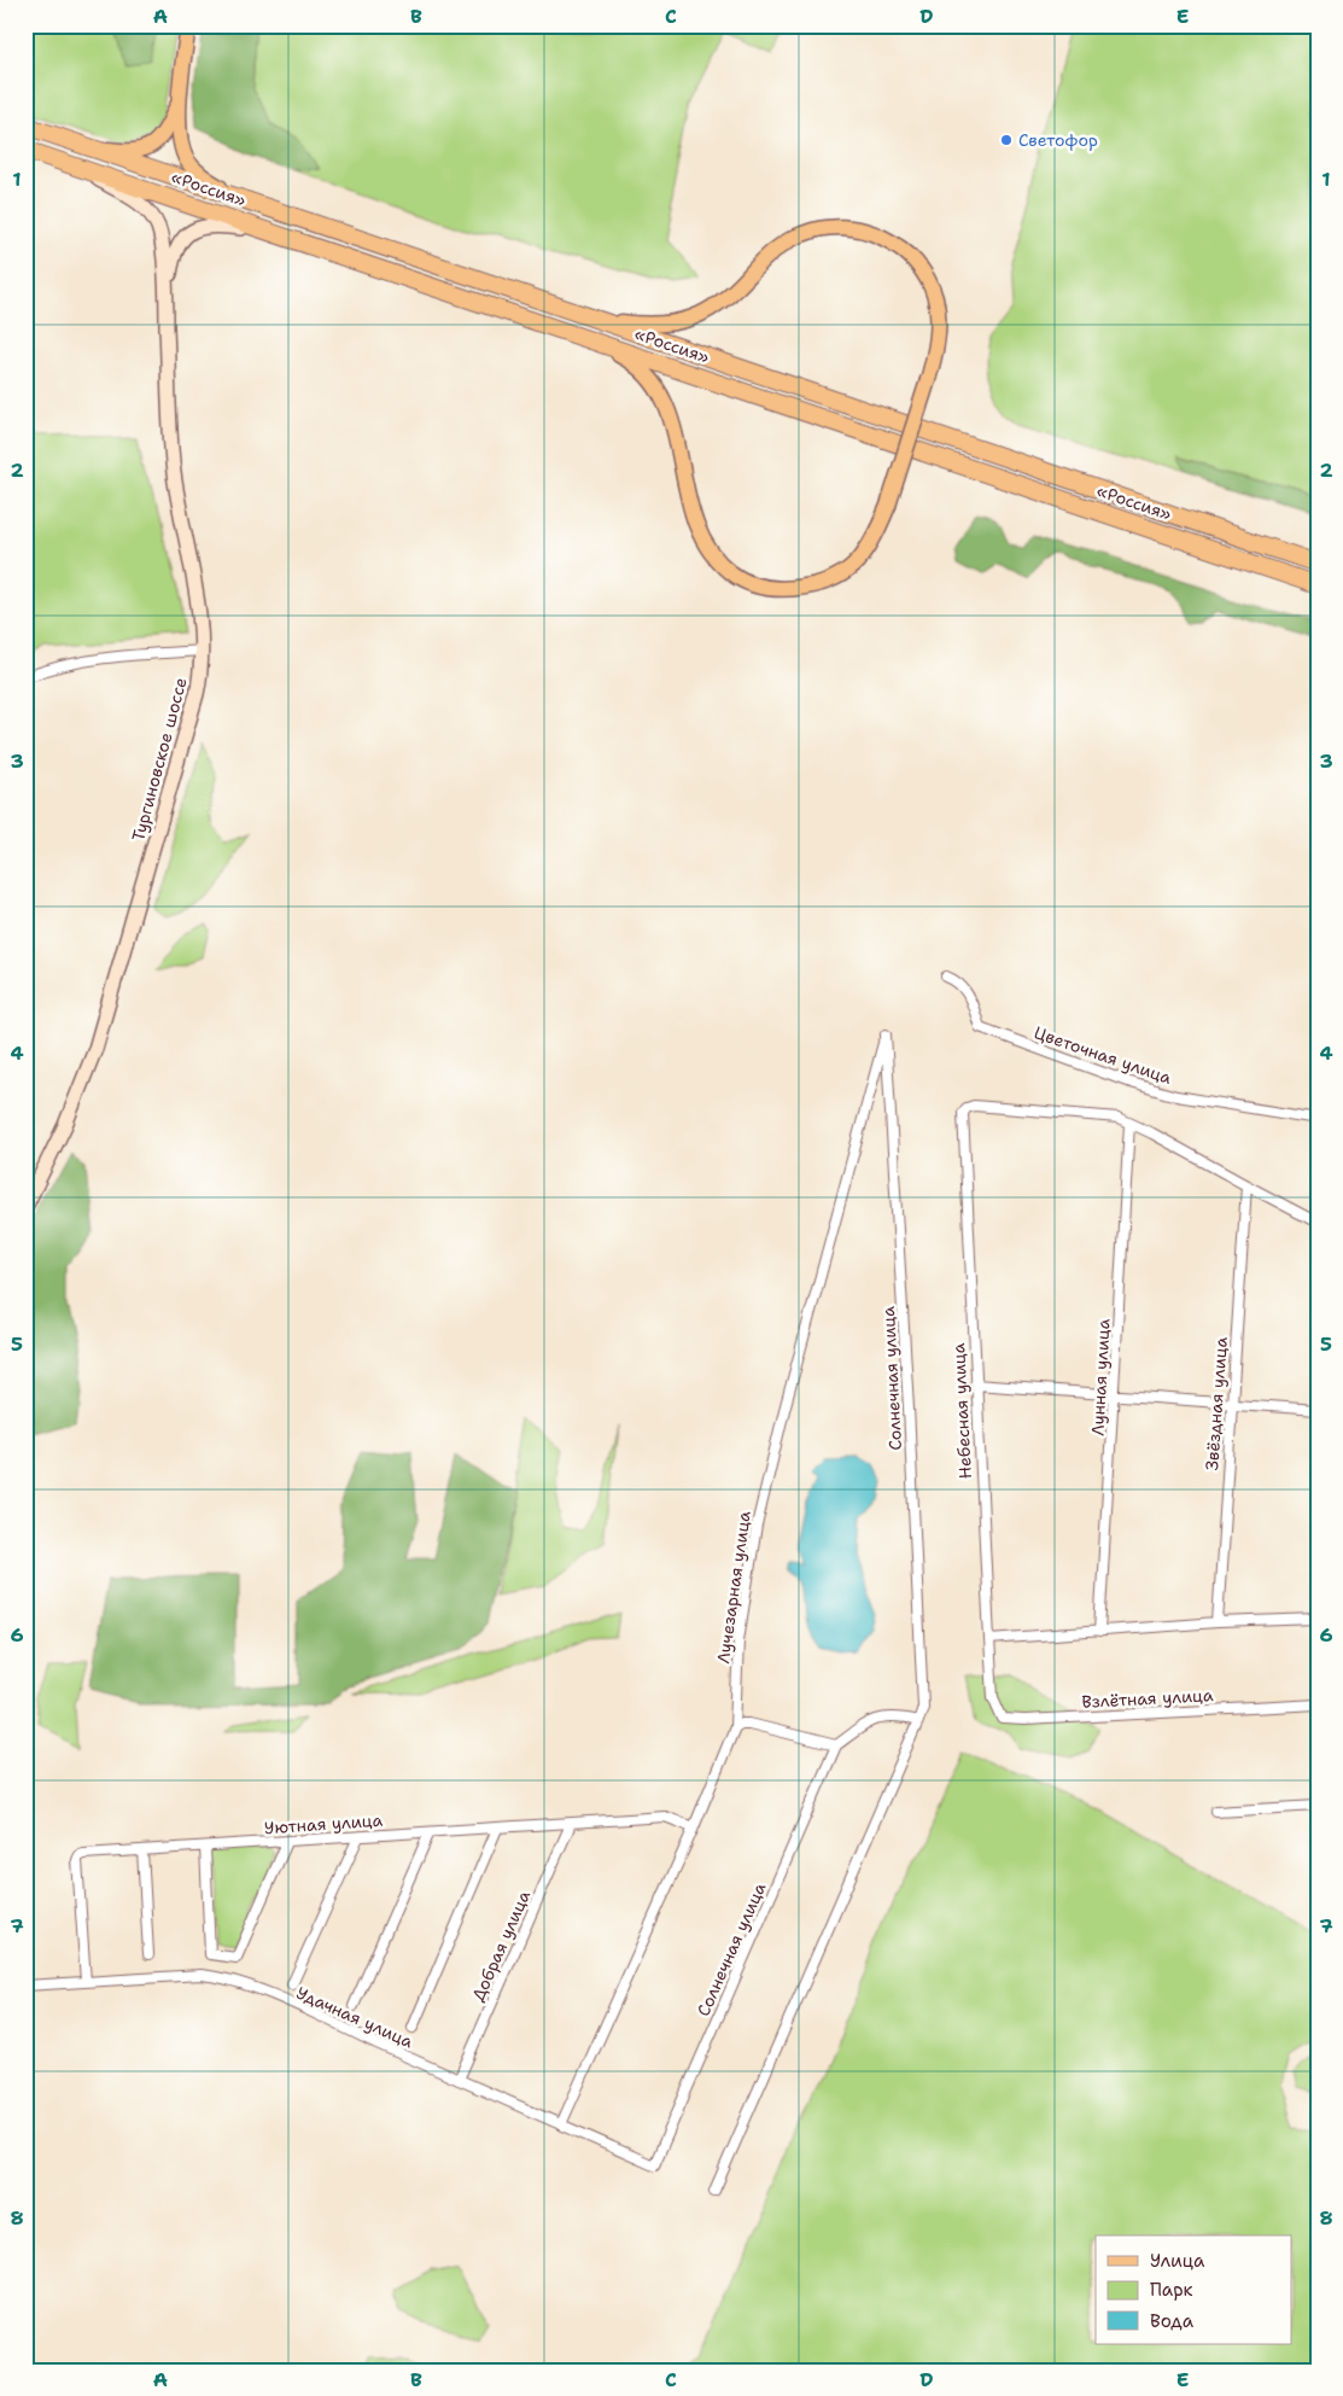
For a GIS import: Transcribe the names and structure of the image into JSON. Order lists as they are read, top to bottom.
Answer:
{
  "streets": {
    "highway": ["«Россия»"],
    "main road": ["Тургиновское шоссе"],
    "street": [
      "Цветочная улица",
      "Лунная улица",
      "Солнечная улица",
      "Звёздная улица",
      "Небесная улица",
      "Лучезарная улица",
      "Взлётная улица",
      "Уютная улица",
      "Добрая улица",
      "Удачная улица"
    ]
  },
  "crossings": [
    ["«Россия»", "Тургиновское шоссе"],
    ["Лунная улица", "Небесная улица"],
    ["Солнечная улица", "Лучезарная улица"],
    ["Солнечная улица", "Удачная улица"],
    ["Небесная улица", "Взлётная улица"],
    ["Лучезарная улица", "Уютная улица"],
    ["Лучезарная улица", "Удачная улица"],
    ["Уютная улица", "Добрая улица"],
    ["Уютная улица", "Удачная улица"],
    ["Добрая улица", "Удачная улица"]
  ],
  "places": ["Светофор"],
  "legend": ["Улица", "Парк", "Вода"],
  "grid": {
    "columns": [
      "A",
      "B",
      "C",
      "D",
      "E"
    ],
    "rows": [
      "1",
      "2",
      "3",
      "4",
      "5",
      "6",
      "7",
      "8"
    ]
  }
}
